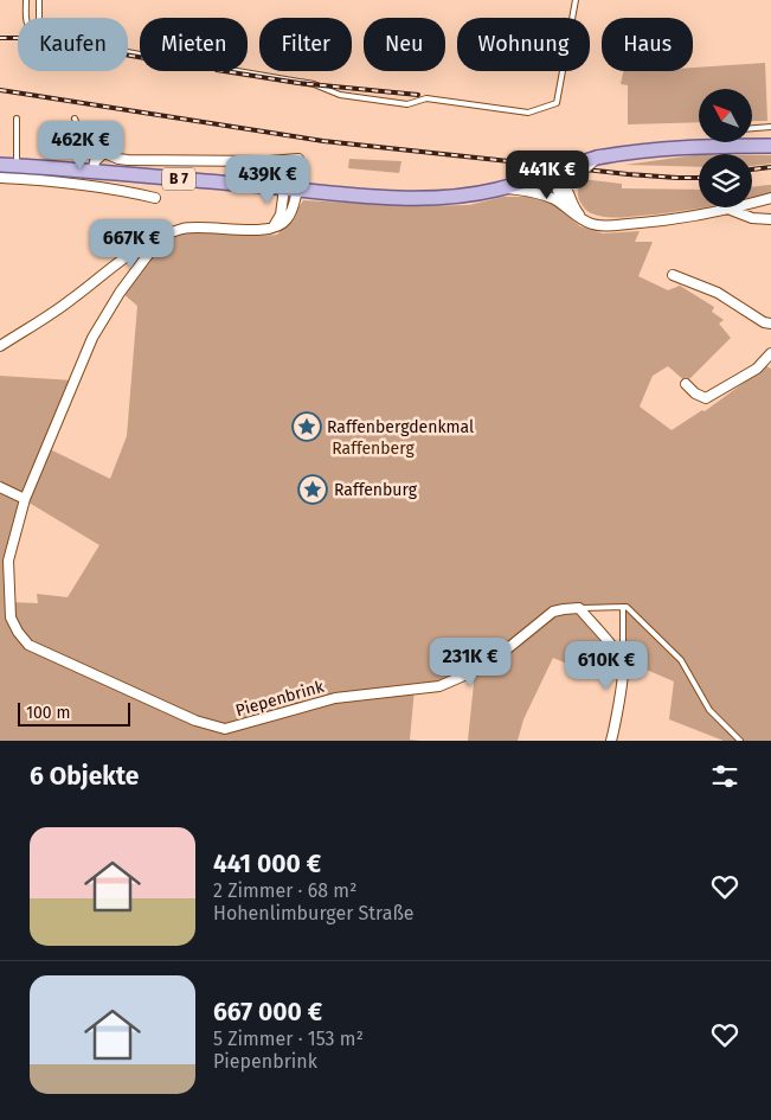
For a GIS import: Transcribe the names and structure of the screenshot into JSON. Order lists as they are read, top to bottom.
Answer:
{
  "streets": {
    "main road": ["B 7"],
    "street": ["Piepenbrink"]
  },
  "parks": ["Raffenberg"],
  "places": {
    "place": ["Raffenbergdenkmal", "Raffenburg"]
  },
  "scale_bar": "100 m",
  "north": "top left",
  "page": {
    "chip": [
      "Kaufen",
      "Mieten",
      "Filter",
      "Neu",
      "Wohnung",
      "Haus"
    ],
    "price": [
      "462K €",
      "441K €",
      "439K €",
      "667K €",
      "231K €",
      "610K €"
    ],
    "scale": "100 m",
    "heading": "6 Objekte",
    "list": [
      {
        "name": "441 000 €",
        "note": "2 Zimmer · 68 m² · Hohenlimburger Straße"
      },
      {
        "name": "667 000 €",
        "note": "5 Zimmer · 153 m² · Piepenbrink"
      }
    ]
  }
}
